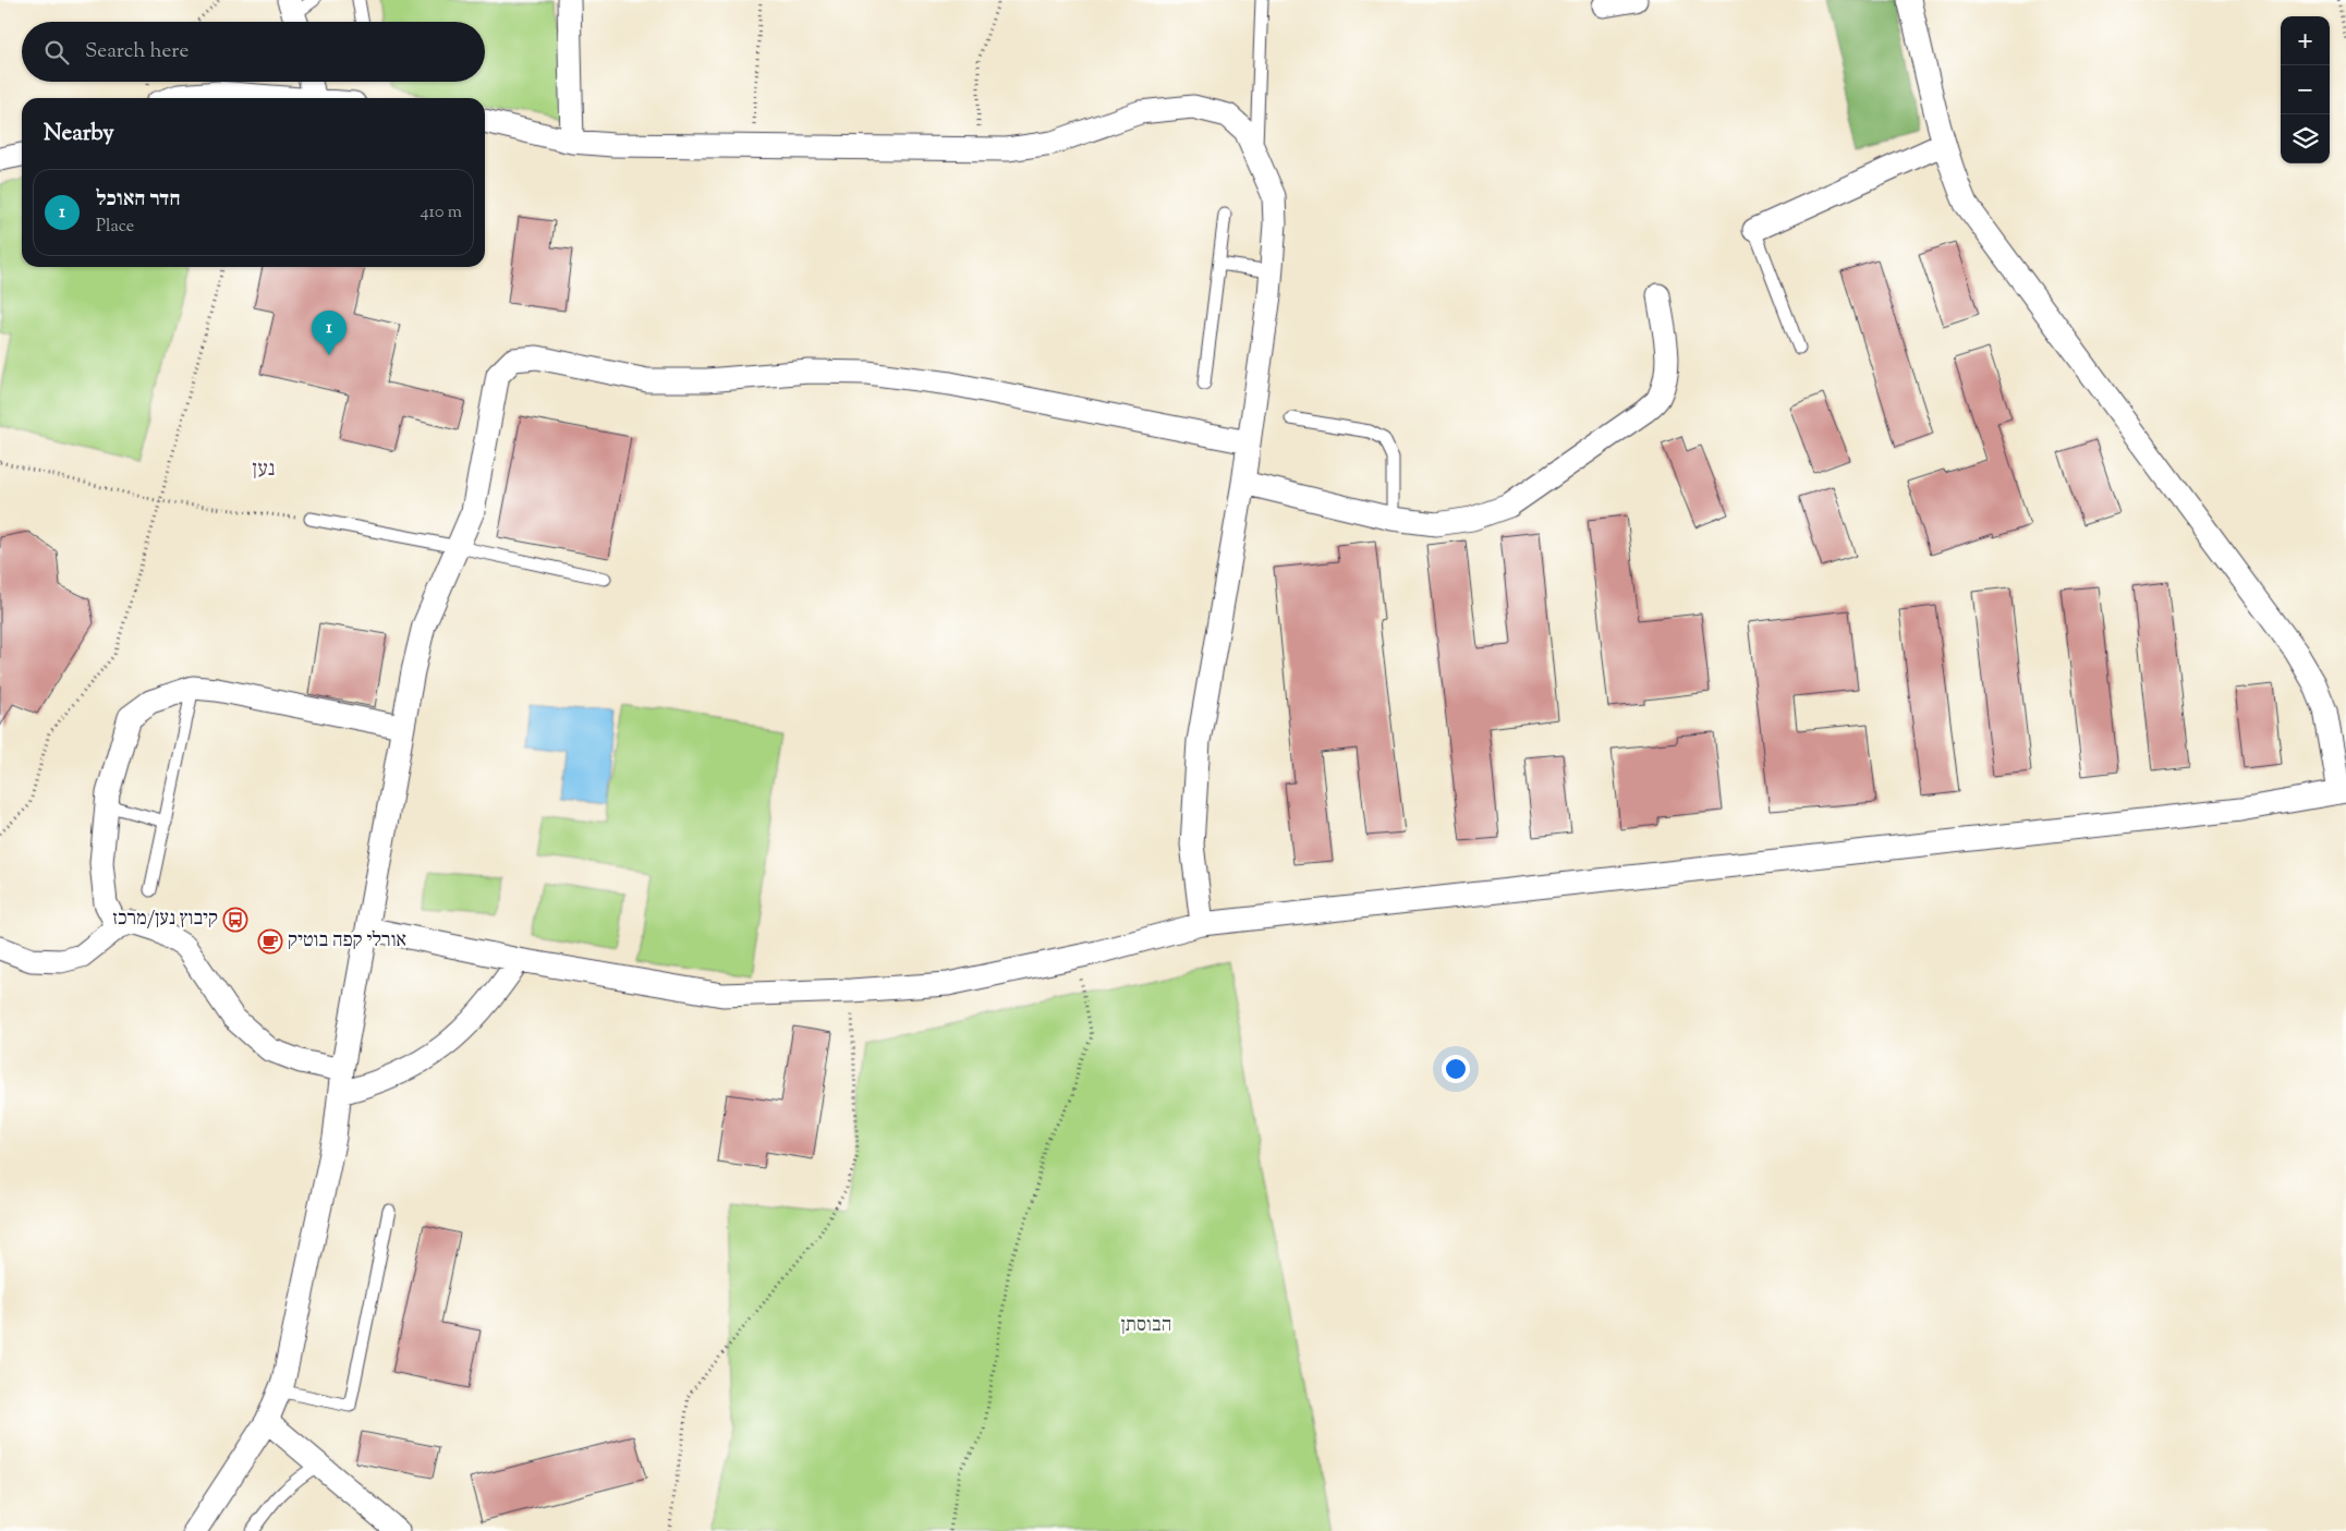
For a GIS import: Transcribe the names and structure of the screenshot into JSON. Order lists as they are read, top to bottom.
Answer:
{
  "districts": ["נען"],
  "parks": ["הבוסתן"],
  "places": {
    "bus stop": ["קיבוץ נען/מרכז"],
    "cafe": ["אורלי קפה בוטיק"]
  },
  "page": {
    "map_buttons": ["+", "−"],
    "search": "Search here",
    "heading": "Nearby",
    "list": [
      {
        "mark": "1",
        "name": "חדר האוכל",
        "note": "Place",
        "value": "410 m"
      }
    ],
    "pins": "1"
  }
}
